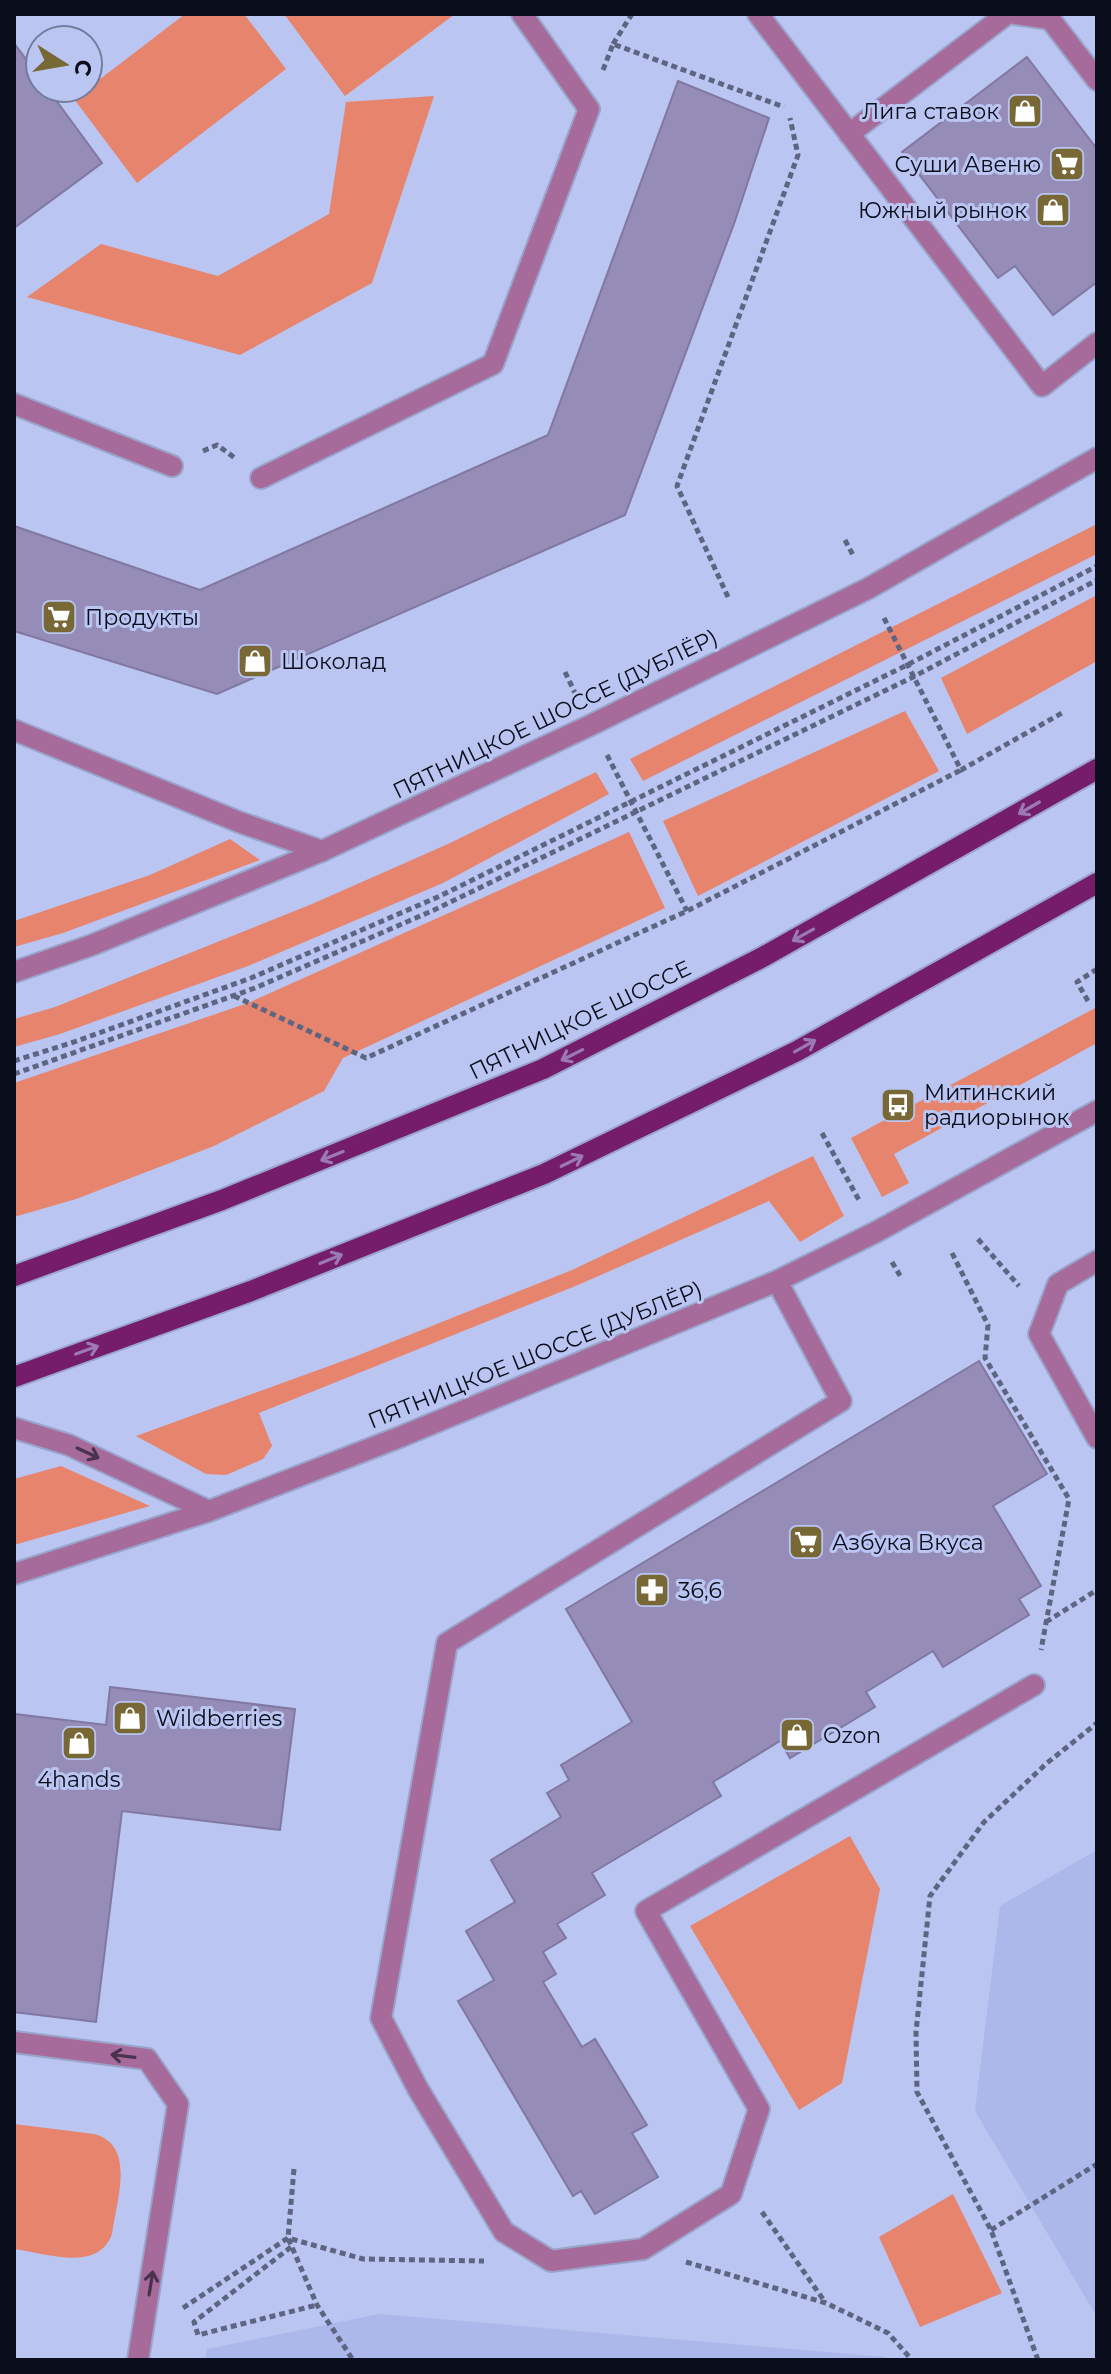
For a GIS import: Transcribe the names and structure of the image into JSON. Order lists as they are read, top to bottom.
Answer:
{
  "streets": {
    "main road": ["ПЯТНИЦКОЕ ШОССЕ"],
    "street": ["ПЯТНИЦКОЕ ШОССЕ (ДУБЛЁР)"]
  },
  "places": {
    "shop": [
      "Лига ставок",
      "Южный рынок",
      "Шоколад",
      "Wildberries",
      "Ozon",
      "4hands"
    ],
    "supermarket": ["Суши Авеню", "Продукты", "Азбука Вкуса"],
    "bus stop": ["Митинский радиорынок"],
    "pharmacy": ["36,6"]
  },
  "north": "right"
}
